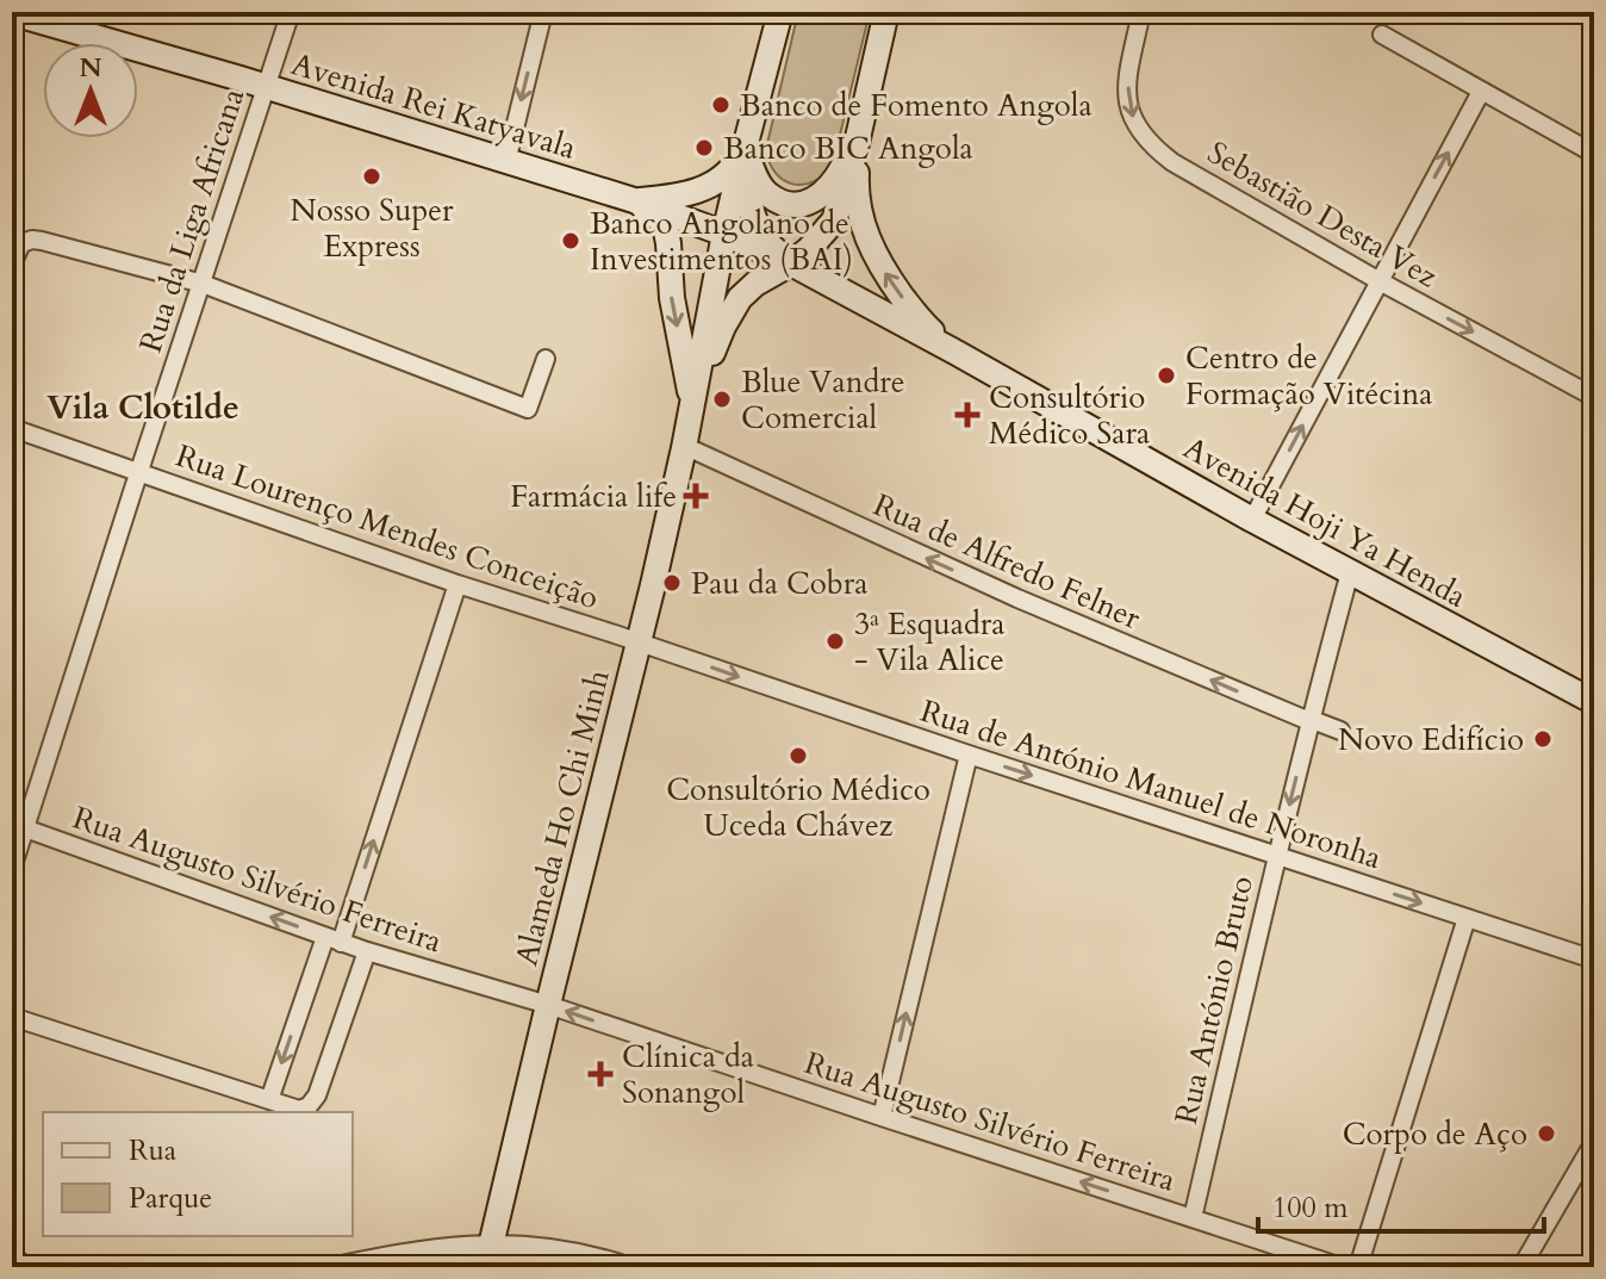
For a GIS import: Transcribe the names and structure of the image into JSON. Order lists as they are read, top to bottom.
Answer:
{
  "streets": {
    "main road": ["Avenida Rei Katyavala", "Avenida Hoji Ya Henda", "Alameda Ho Chi Minh"],
    "street": [
      "Sebastião Desta Vez",
      "Rua da Liga Africana",
      "Rua Lourenço Mendes Conceição",
      "Rua de Alfredo Felner",
      "Rua de António Manuel de Noronha",
      "Rua Augusto Silvério Ferreira",
      "Rua António Bruto"
    ]
  },
  "crossings": [
    ["Avenida Rei Katyavala", "Rua da Liga Africana"],
    ["Avenida Rei Katyavala", "Avenida Hoji Ya Henda"],
    ["Rua da Liga Africana", "Rua Lourenço Mendes Conceição"],
    ["Rua da Liga Africana", "Rua Augusto Silvério Ferreira"],
    ["Avenida Hoji Ya Henda", "Rua António Bruto"],
    ["Rua Lourenço Mendes Conceição", "Rua de António Manuel de Noronha"],
    ["Rua Lourenço Mendes Conceição", "Alameda Ho Chi Minh"],
    ["Rua de Alfredo Felner", "Alameda Ho Chi Minh"],
    ["Rua de Alfredo Felner", "Rua António Bruto"],
    ["Rua de António Manuel de Noronha", "Alameda Ho Chi Minh"],
    ["Rua de António Manuel de Noronha", "Rua António Bruto"],
    ["Alameda Ho Chi Minh", "Rua Augusto Silvério Ferreira"],
    ["Rua Augusto Silvério Ferreira", "Rua António Bruto"]
  ],
  "one_way": [
    "Sebastião Desta Vez",
    "Rua de Alfredo Felner",
    "Rua de António Manuel de Noronha",
    "Rua Augusto Silvério Ferreira"
  ],
  "districts": ["Vila Clotilde"],
  "places": {
    "other": [
      "Banco de Fomento Angola",
      "Banco BIC Angola",
      "Nosso Super Express",
      "Banco Angolano de Investimentos (BAI)",
      "Centro de Formação Vitécina",
      "Blue Vandre Comercial",
      "Pau da Cobra",
      "3ª Esquadra - Vila Alice",
      "Novo Edifício",
      "Consultório Médico Uceda Chávez",
      "Corpo de Aço"
    ],
    "health": ["Consultório Médico Sara", "Farmácia life", "Clínica da Sonangol"]
  },
  "legend": ["Rua", "Parque"],
  "scale_bar": "100 m",
  "north": "top"
}
